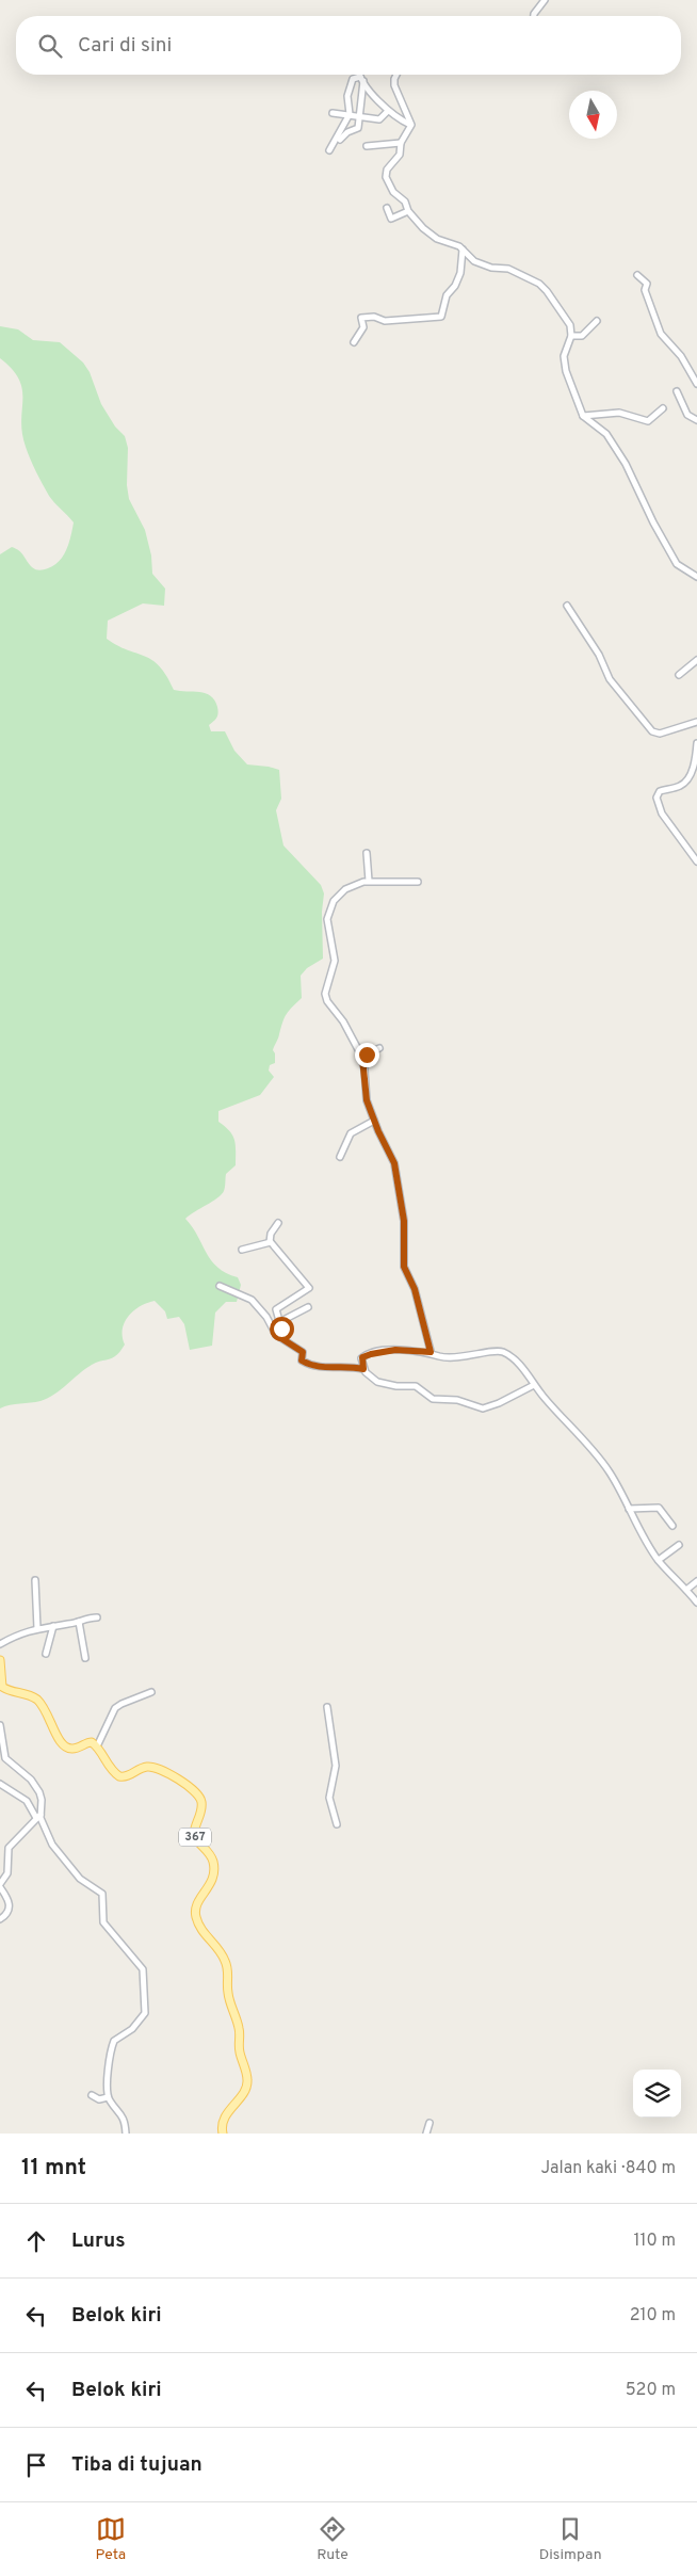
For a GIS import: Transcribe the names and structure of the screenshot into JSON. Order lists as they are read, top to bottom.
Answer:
{
  "streets": {
    "main road": ["367"]
  },
  "north": "bottom",
  "page": {
    "search": "Cari di sini",
    "heading": ["11 mnt", "Jalan kaki · 840 m"],
    "list": [
      ["Lurus", "110 m"],
      ["Belok kiri", "210 m"],
      ["Belok kiri", "520 m"],
      "Tiba di tujuan"
    ],
    "nav": ["Peta", "Rute", "Disimpan"]
  }
}
